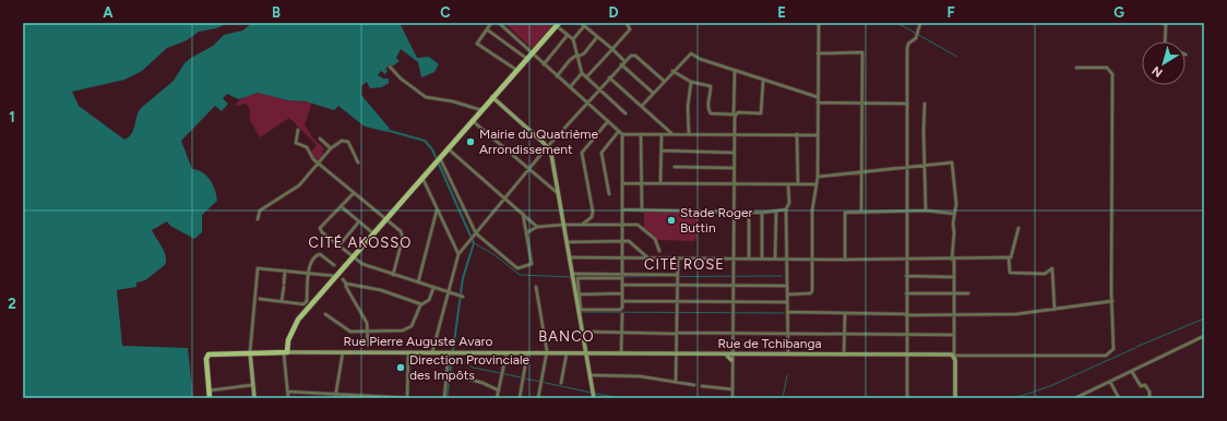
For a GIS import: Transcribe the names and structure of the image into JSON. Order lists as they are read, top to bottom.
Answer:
{
  "streets": {
    "main road": ["Rue Pierre Auguste Avaro"],
    "street": ["Rue de Tchibanga"]
  },
  "crossings": [
    ["Rue Pierre Auguste Avaro", "Rue de Tchibanga"]
  ],
  "districts": ["CITÉ AKOSSO", "CITÉ ROSE", "BANCO"],
  "places": ["Mairie du Quatrième Arrondissement", "Stade Roger Buttin", "Direction Provinciale des Impôts"],
  "north": "bottom left",
  "grid": {
    "columns": [
      "A",
      "B",
      "C",
      "D",
      "E",
      "F",
      "G"
    ],
    "rows": ["1", "2"]
  }
}
